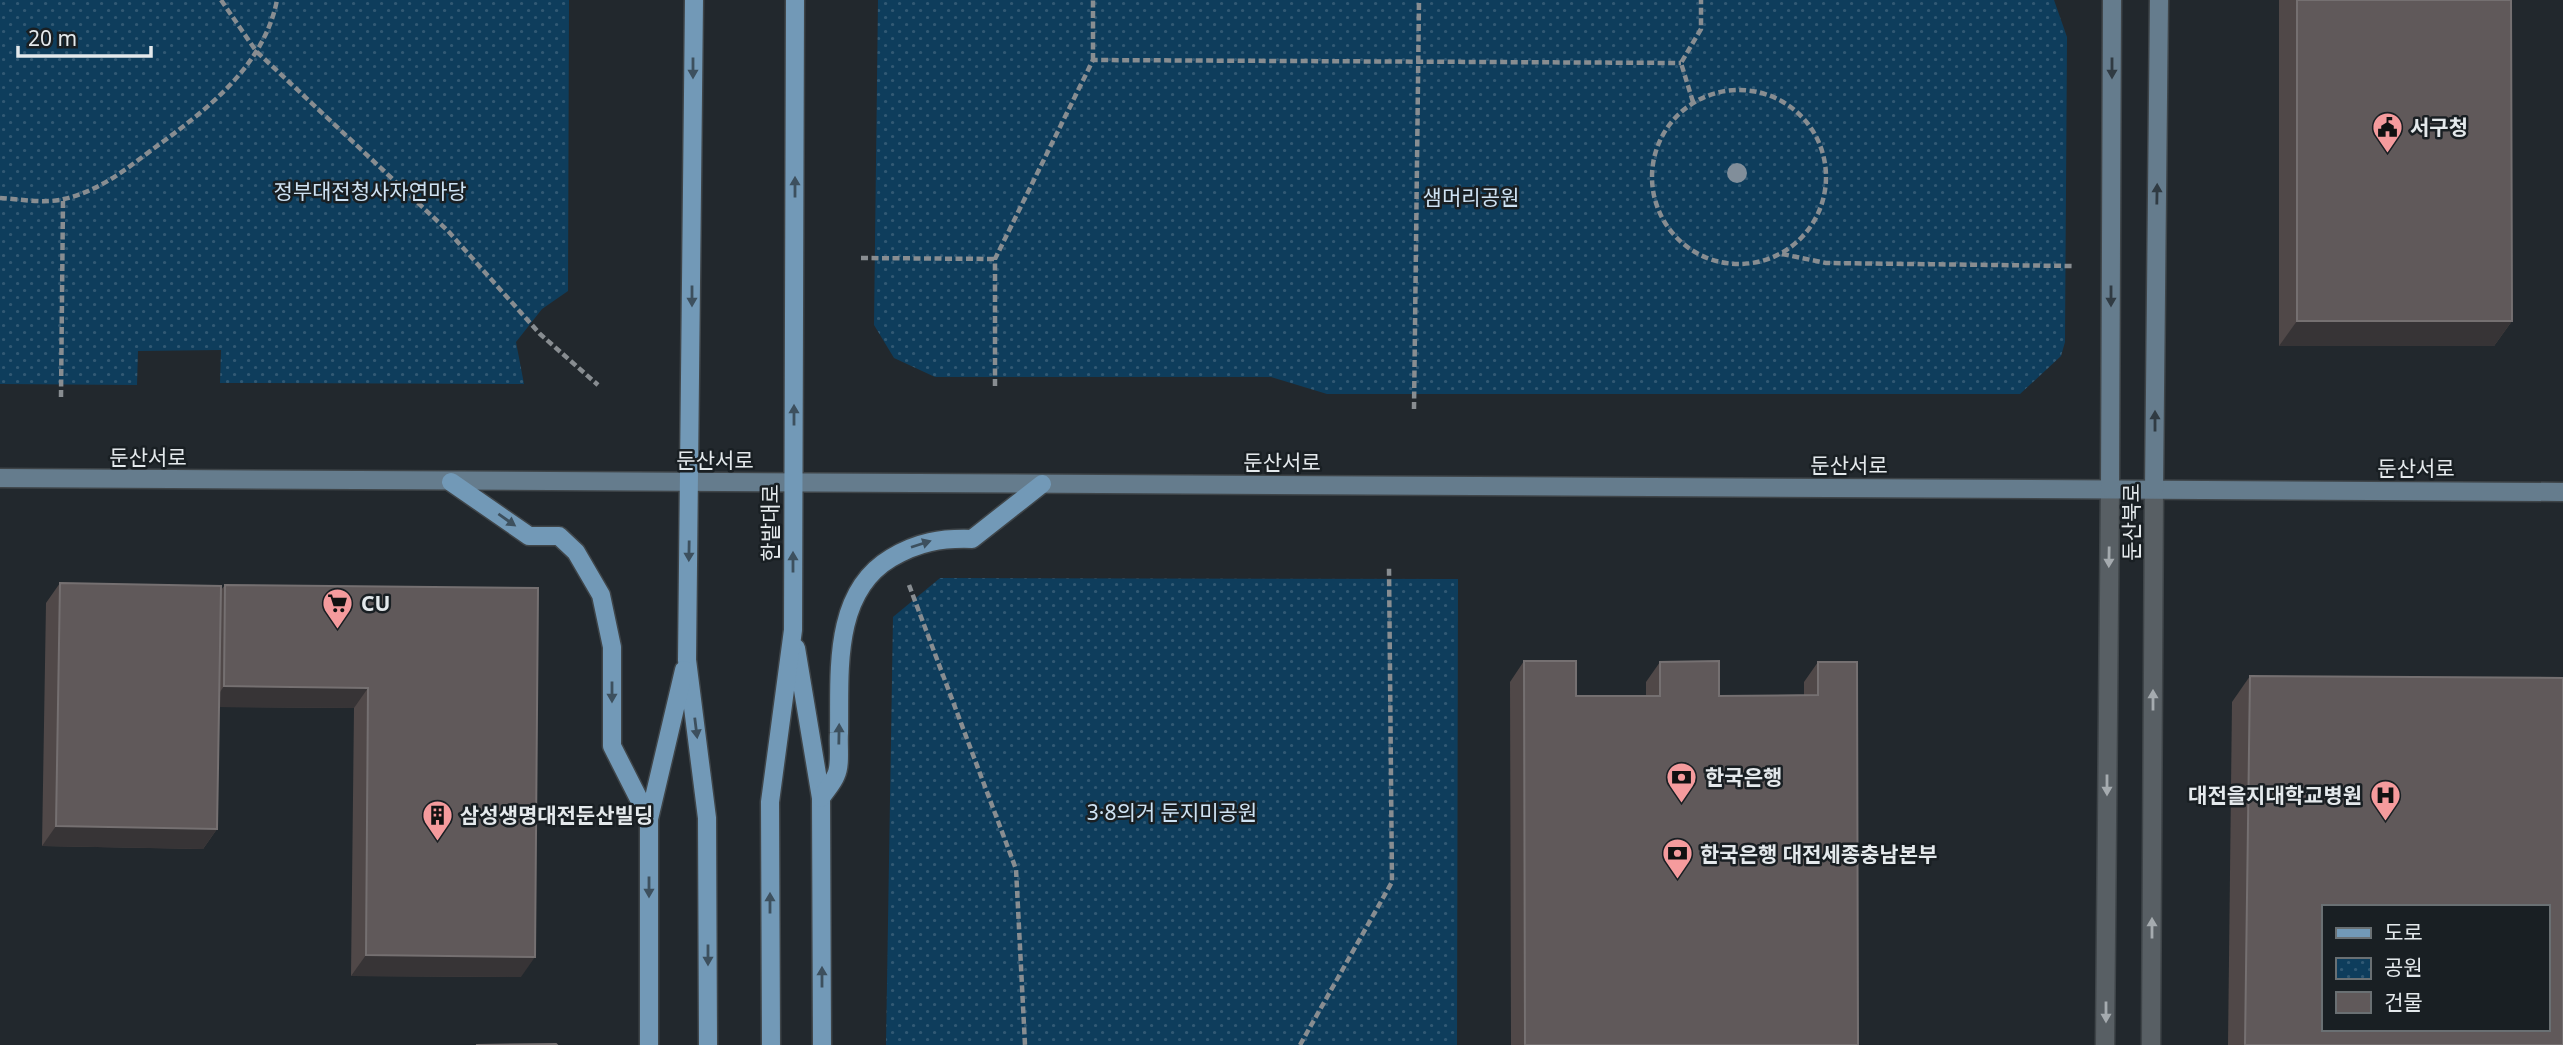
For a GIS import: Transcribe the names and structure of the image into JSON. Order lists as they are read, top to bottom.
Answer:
{
  "streets": {
    "main road": ["둔산서로", "둔산북로", "한밭대로"]
  },
  "crossings": [
    ["둔산서로", "둔산북로"],
    ["둔산서로", "한밭대로"]
  ],
  "parks": ["정부대전청사자연마당", "샘머리공원", "3·8의거 둔지미공원"],
  "places": {
    "public building": ["서구청"],
    "supermarket": ["CU"],
    "bank": ["한국은행", "한국은행 대전세종충남본부"],
    "hospital": ["대전을지대학교병원"],
    "building": ["삼성생명대전둔산빌딩"]
  },
  "legend": ["도로", "공원", "건물"],
  "scale_bar": "20 m"
}
